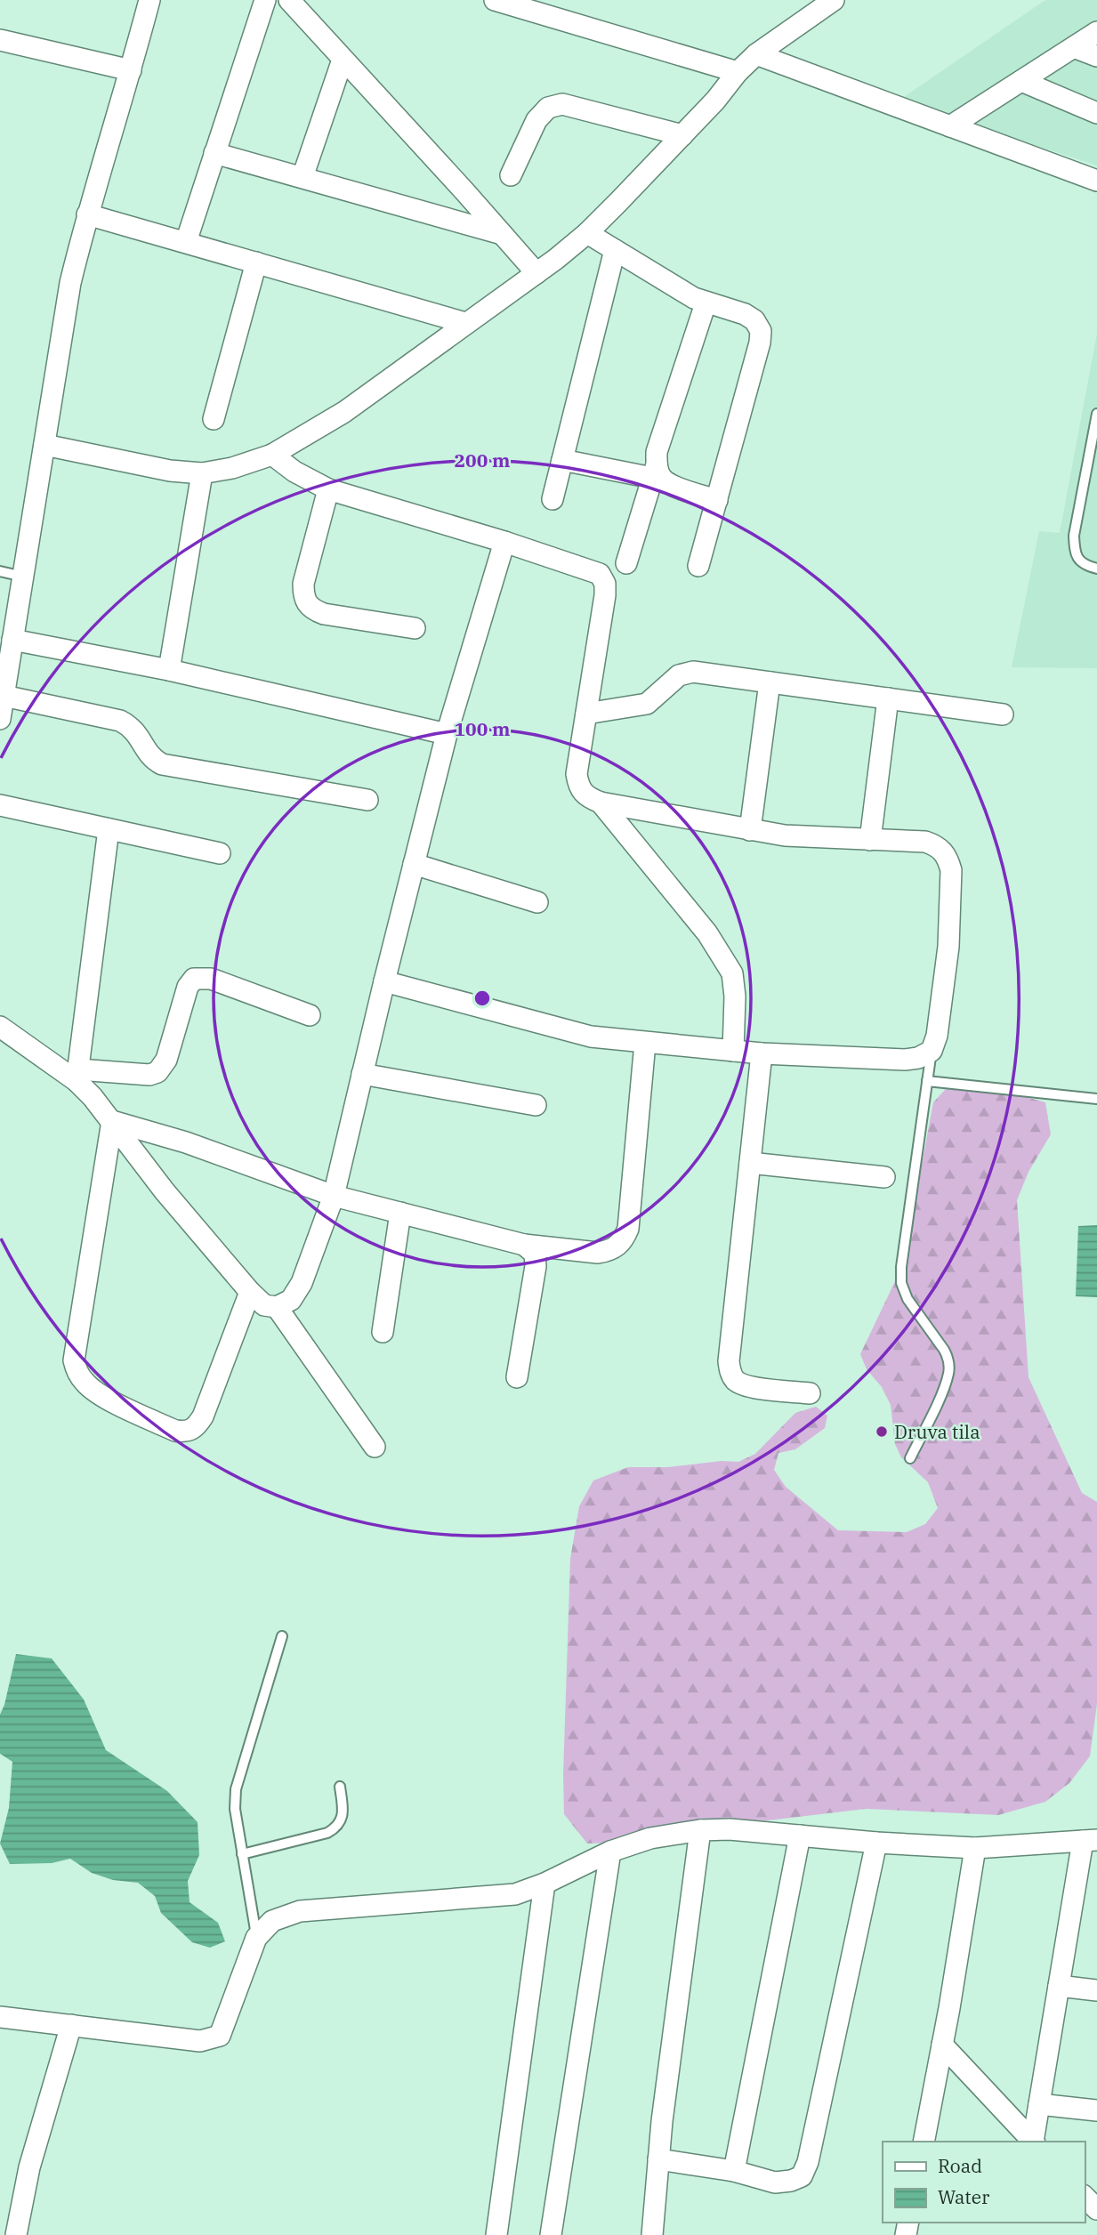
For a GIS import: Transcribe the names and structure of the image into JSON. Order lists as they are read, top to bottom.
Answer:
{
  "places": ["Druva tila"],
  "legend": ["Road", "Water"],
  "rings": ["200 m", "100 m"]
}
